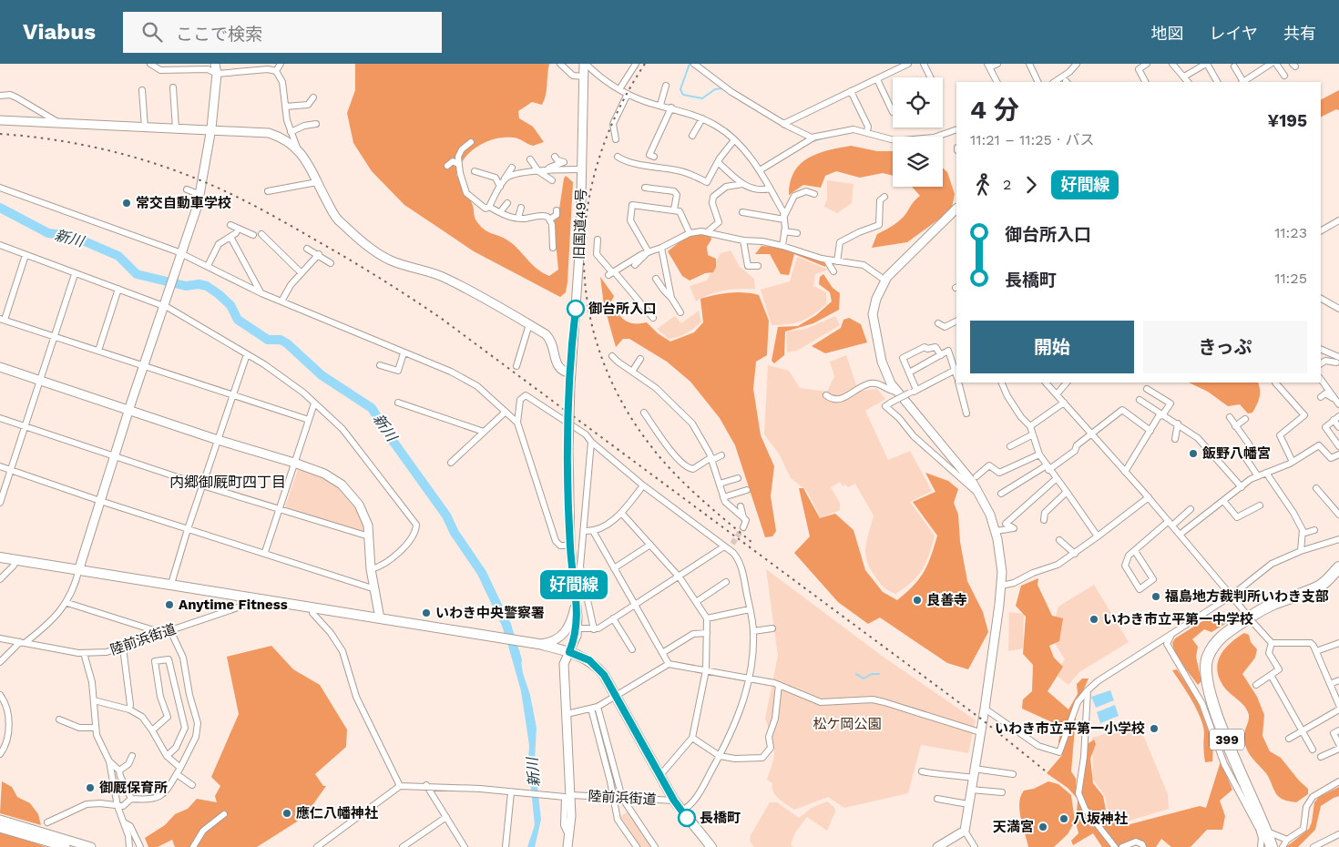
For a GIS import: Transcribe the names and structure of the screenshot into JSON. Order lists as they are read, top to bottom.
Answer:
{
  "streets": {
    "highway": ["399"],
    "street": ["旧国道49号", "陸前浜街道"]
  },
  "districts": ["内郷御厩町四丁目"],
  "water": ["新川"],
  "parks": ["松ケ岡公園"],
  "places": [
    "常交自動車学校",
    "御台所入口",
    "飯野八幡宮",
    "福島地方裁判所いわき支部",
    "良善寺",
    "Anytime Fitness",
    "いわき中央警察署",
    "いわき市立平第一中学校",
    "いわき市立平第一小学校",
    "御厩保育所",
    "應仁八幡神社",
    "長橋町",
    "八坂神社",
    "天満宮"
  ],
  "lines": ["bus line 好間線"],
  "page": {
    "header": "Viabus",
    "search": "ここで検索",
    "nav": ["地図", "レイヤ", "共有"],
    "on_map": "好間線",
    "heading": ["4 分", "11:21 – 11:25 · バス", "¥195"],
    "legs": ["2", "好間線"],
    "list": [
      {
        "name": "御台所入口",
        "value": "11:23"
      },
      {
        "name": "長橋町",
        "value": "11:25"
      }
    ],
    "buttons": ["開始", "きっぷ"]
  }
}
